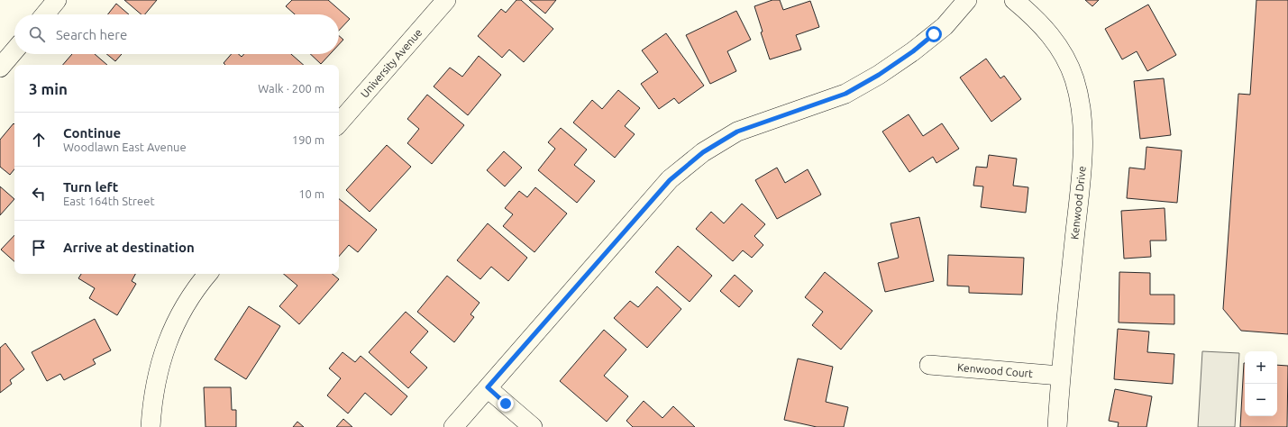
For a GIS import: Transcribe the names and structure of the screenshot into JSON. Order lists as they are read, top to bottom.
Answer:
{
  "streets": {
    "street": ["University Avenue", "Kenwood Drive", "Kenwood Court"]
  },
  "crossings": [
    ["Kenwood Drive", "Kenwood Court"]
  ],
  "page": {
    "search": "Search here",
    "heading": ["3 min", "Walk · 200 m"],
    "list": [
      ["Continue", "Woodlawn East Avenue", "190 m"],
      ["Turn left", "East 164th Street", "10 m"],
      "Arrive at destination"
    ],
    "map_buttons": ["+", "−"]
  }
}
